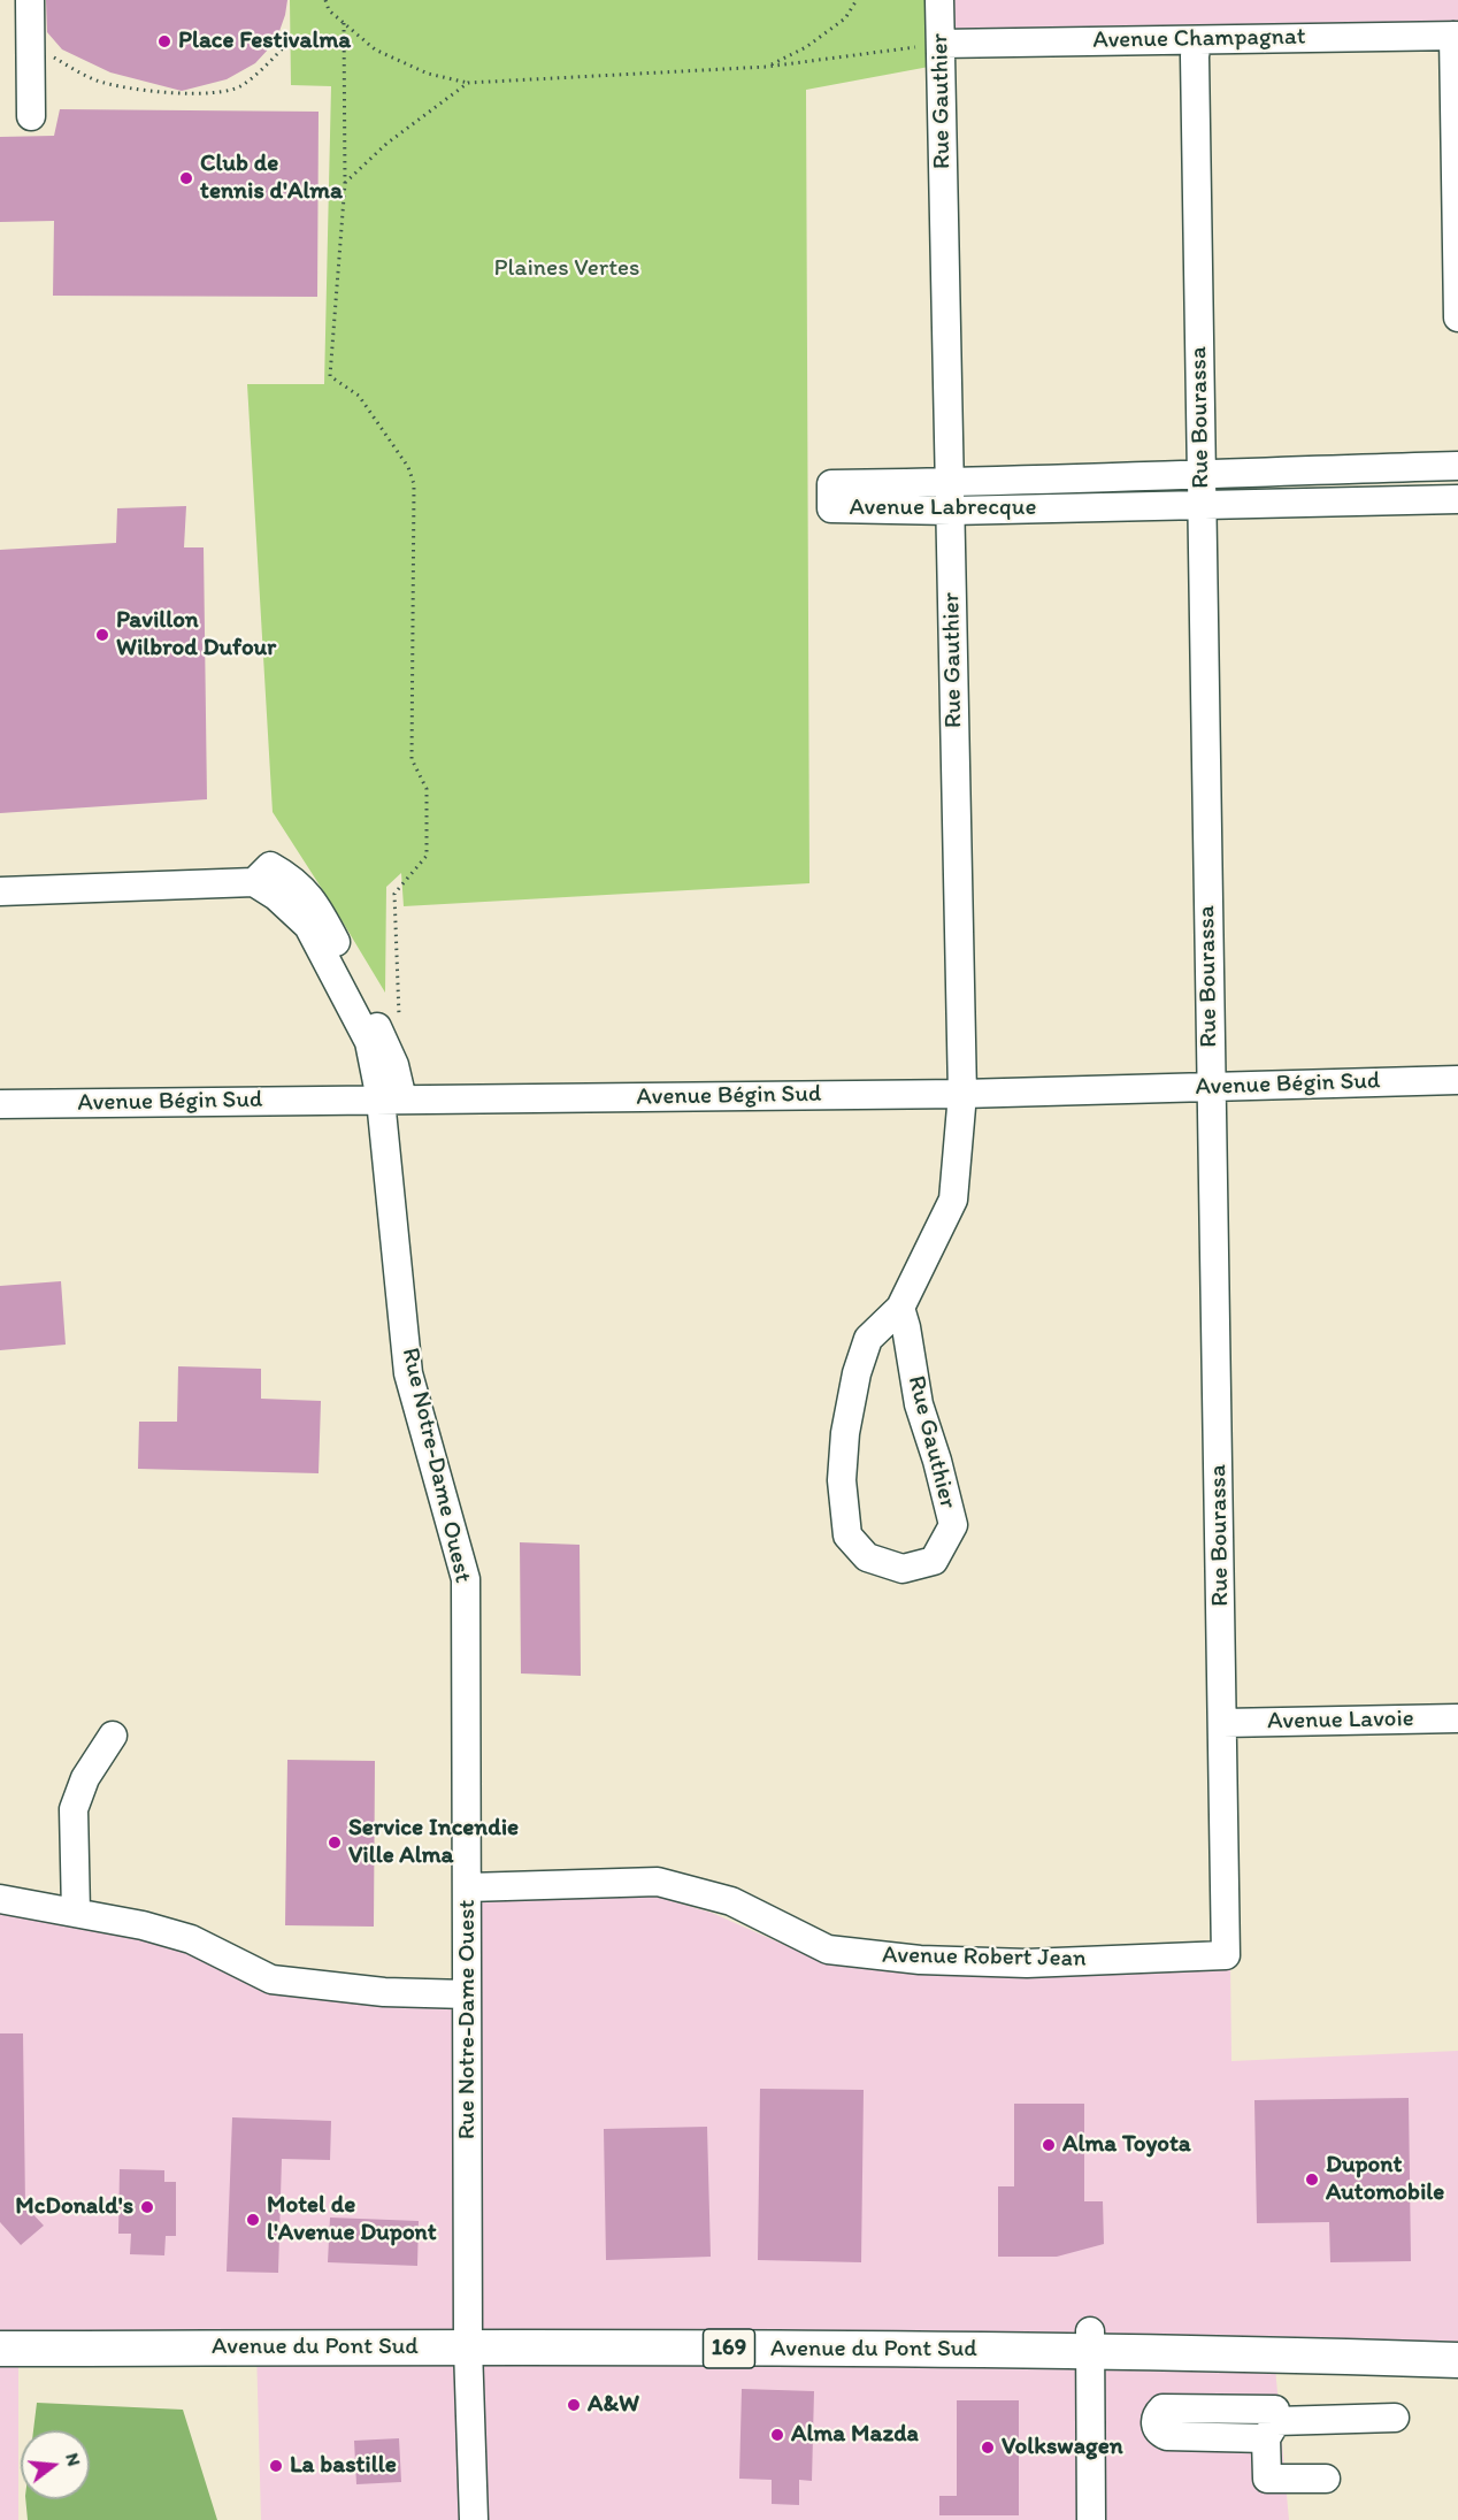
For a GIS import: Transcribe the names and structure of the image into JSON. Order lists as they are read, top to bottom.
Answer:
{
  "streets": {
    "main road": ["Avenue du Pont Sud", "169"],
    "street": [
      "Avenue Champagnat",
      "Rue Gauthier",
      "Rue Bourassa",
      "Avenue Labrecque",
      "Avenue Bégin Sud",
      "Rue Notre-Dame Ouest",
      "Avenue Lavoie",
      "Avenue Robert Jean"
    ]
  },
  "crossings": [
    ["Avenue Champagnat", "Rue Gauthier"],
    ["Avenue Champagnat", "Rue Bourassa"],
    ["Rue Gauthier", "Avenue Labrecque"],
    ["Rue Gauthier", "Avenue Bégin Sud"],
    ["Rue Bourassa", "Avenue Labrecque"],
    ["Rue Bourassa", "Avenue Bégin Sud"],
    ["Rue Bourassa", "Avenue Lavoie"],
    ["Rue Bourassa", "Avenue Robert Jean"],
    ["Avenue Bégin Sud", "Rue Notre-Dame Ouest"],
    ["Rue Notre-Dame Ouest", "Avenue Robert Jean"],
    ["Rue Notre-Dame Ouest", "Avenue du Pont Sud"]
  ],
  "parks": ["Plaines Vertes"],
  "places": [
    "Place Festivalma",
    "Club de tennis d'Alma",
    "Pavillon Wilbrod Dufour",
    "Service Incendie Ville Alma",
    "Alma Toyota",
    "Dupont Automobile",
    "McDonald's",
    "Motel de l'Avenue Dupont",
    "A&W",
    "Alma Mazda",
    "Volkswagen",
    "La bastille"
  ],
  "north": "right"
}
